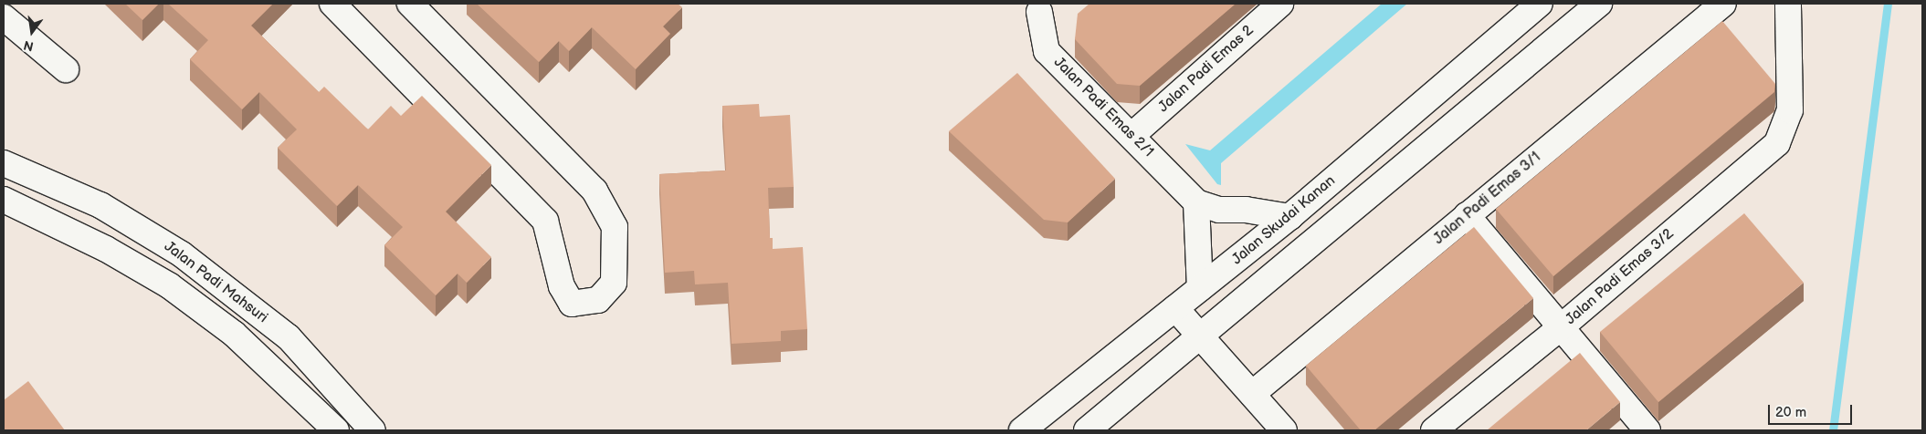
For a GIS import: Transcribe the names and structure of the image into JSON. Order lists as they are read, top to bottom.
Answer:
{
  "streets": {
    "street": [
      "Jalan Padi Emas 2",
      "Jalan Padi Emas 2/1",
      "Jalan Padi Emas 3/1",
      "Jalan Skudai Kanan",
      "Jalan Padi Emas 3/2",
      "Jalan Padi Mahsuri"
    ]
  },
  "crossings": [
    ["Jalan Padi Emas 2", "Jalan Padi Emas 2/1"],
    ["Jalan Padi Emas 2/1", "Jalan Skudai Kanan"]
  ],
  "scale_bar": "20 m",
  "north": "bottom"
}
